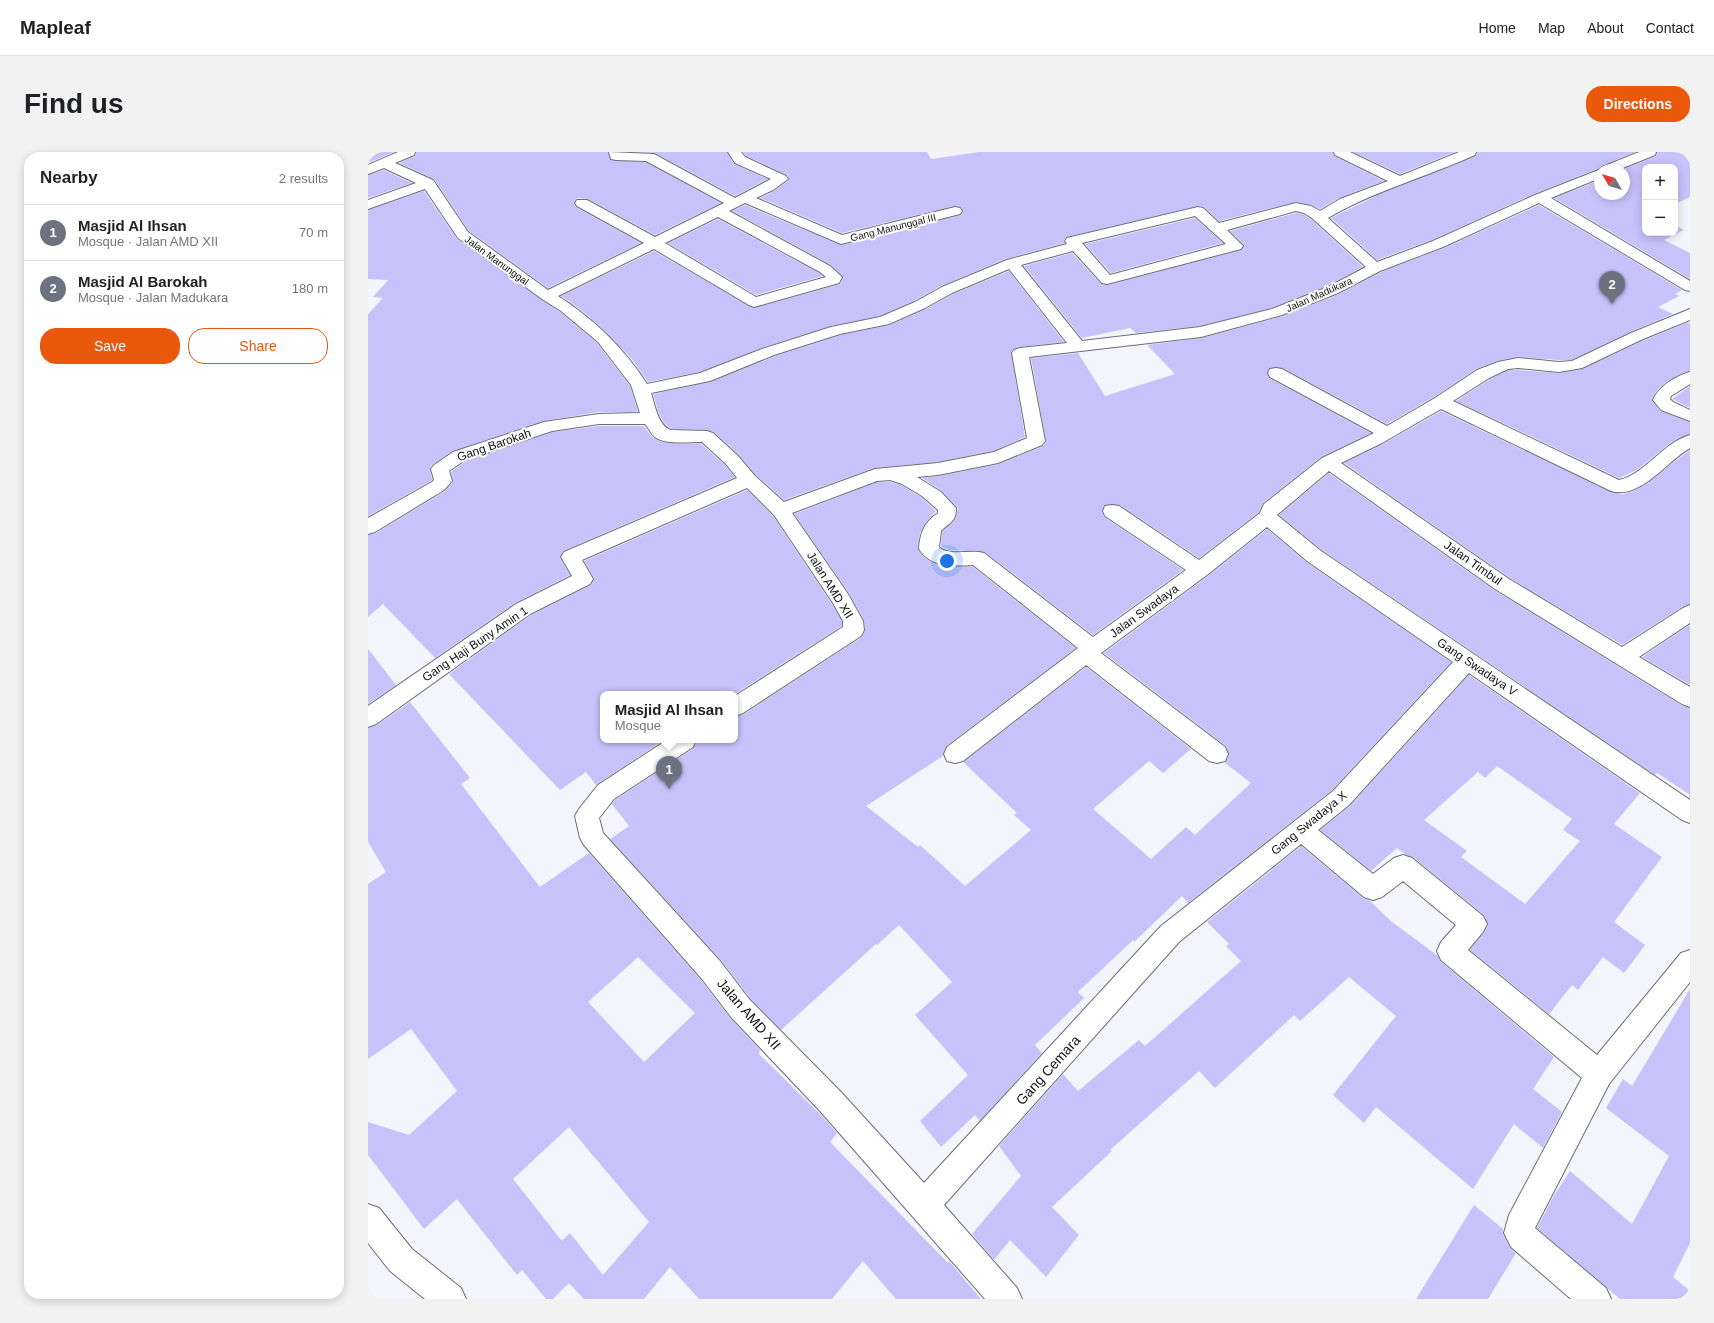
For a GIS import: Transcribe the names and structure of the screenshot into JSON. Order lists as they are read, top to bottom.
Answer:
{
  "streets": {
    "street": [
      "Gang Manunggal III",
      "Jalan Manunggal",
      "Jalan Madukara",
      "Gang Barokah",
      "Jalan Timbul",
      "Jalan AMD XII",
      "Jalan Swadaya",
      "Gang Haji Buny Amin 1",
      "Gang Swadaya V",
      "Gang Swadaya X",
      "Gang Cemara"
    ]
  },
  "crossings": [
    ["Jalan Manunggal", "Gang Barokah"],
    ["Jalan Manunggal", "Jalan AMD XII"],
    ["Gang Barokah", "Jalan AMD XII"],
    ["Jalan Timbul", "Jalan Swadaya"],
    ["Jalan AMD XII", "Gang Haji Buny Amin 1"],
    ["Jalan AMD XII", "Gang Cemara"],
    ["Jalan Swadaya", "Gang Swadaya V"],
    ["Gang Swadaya V", "Gang Swadaya X"],
    ["Gang Swadaya X", "Gang Cemara"]
  ],
  "north": "top left",
  "page": {
    "header": "Mapleaf",
    "nav": [
      "Home",
      "Map",
      "About",
      "Contact"
    ],
    "buttons": [
      "Directions",
      ["Save", "Share"]
    ],
    "title": "Find us",
    "heading": ["Nearby", "2 results"],
    "map_buttons": ["+", "−"],
    "list": [
      {
        "mark": "1",
        "name": "Masjid Al Ihsan",
        "note": "Mosque · Jalan AMD XII",
        "value": "70 m"
      },
      {
        "mark": "2",
        "name": "Masjid Al Barokah",
        "note": "Mosque · Jalan Madukara",
        "value": "180 m"
      }
    ],
    "pins": ["2", "1"],
    "popup": ["Masjid Al Ihsan", "Mosque"]
  }
}
